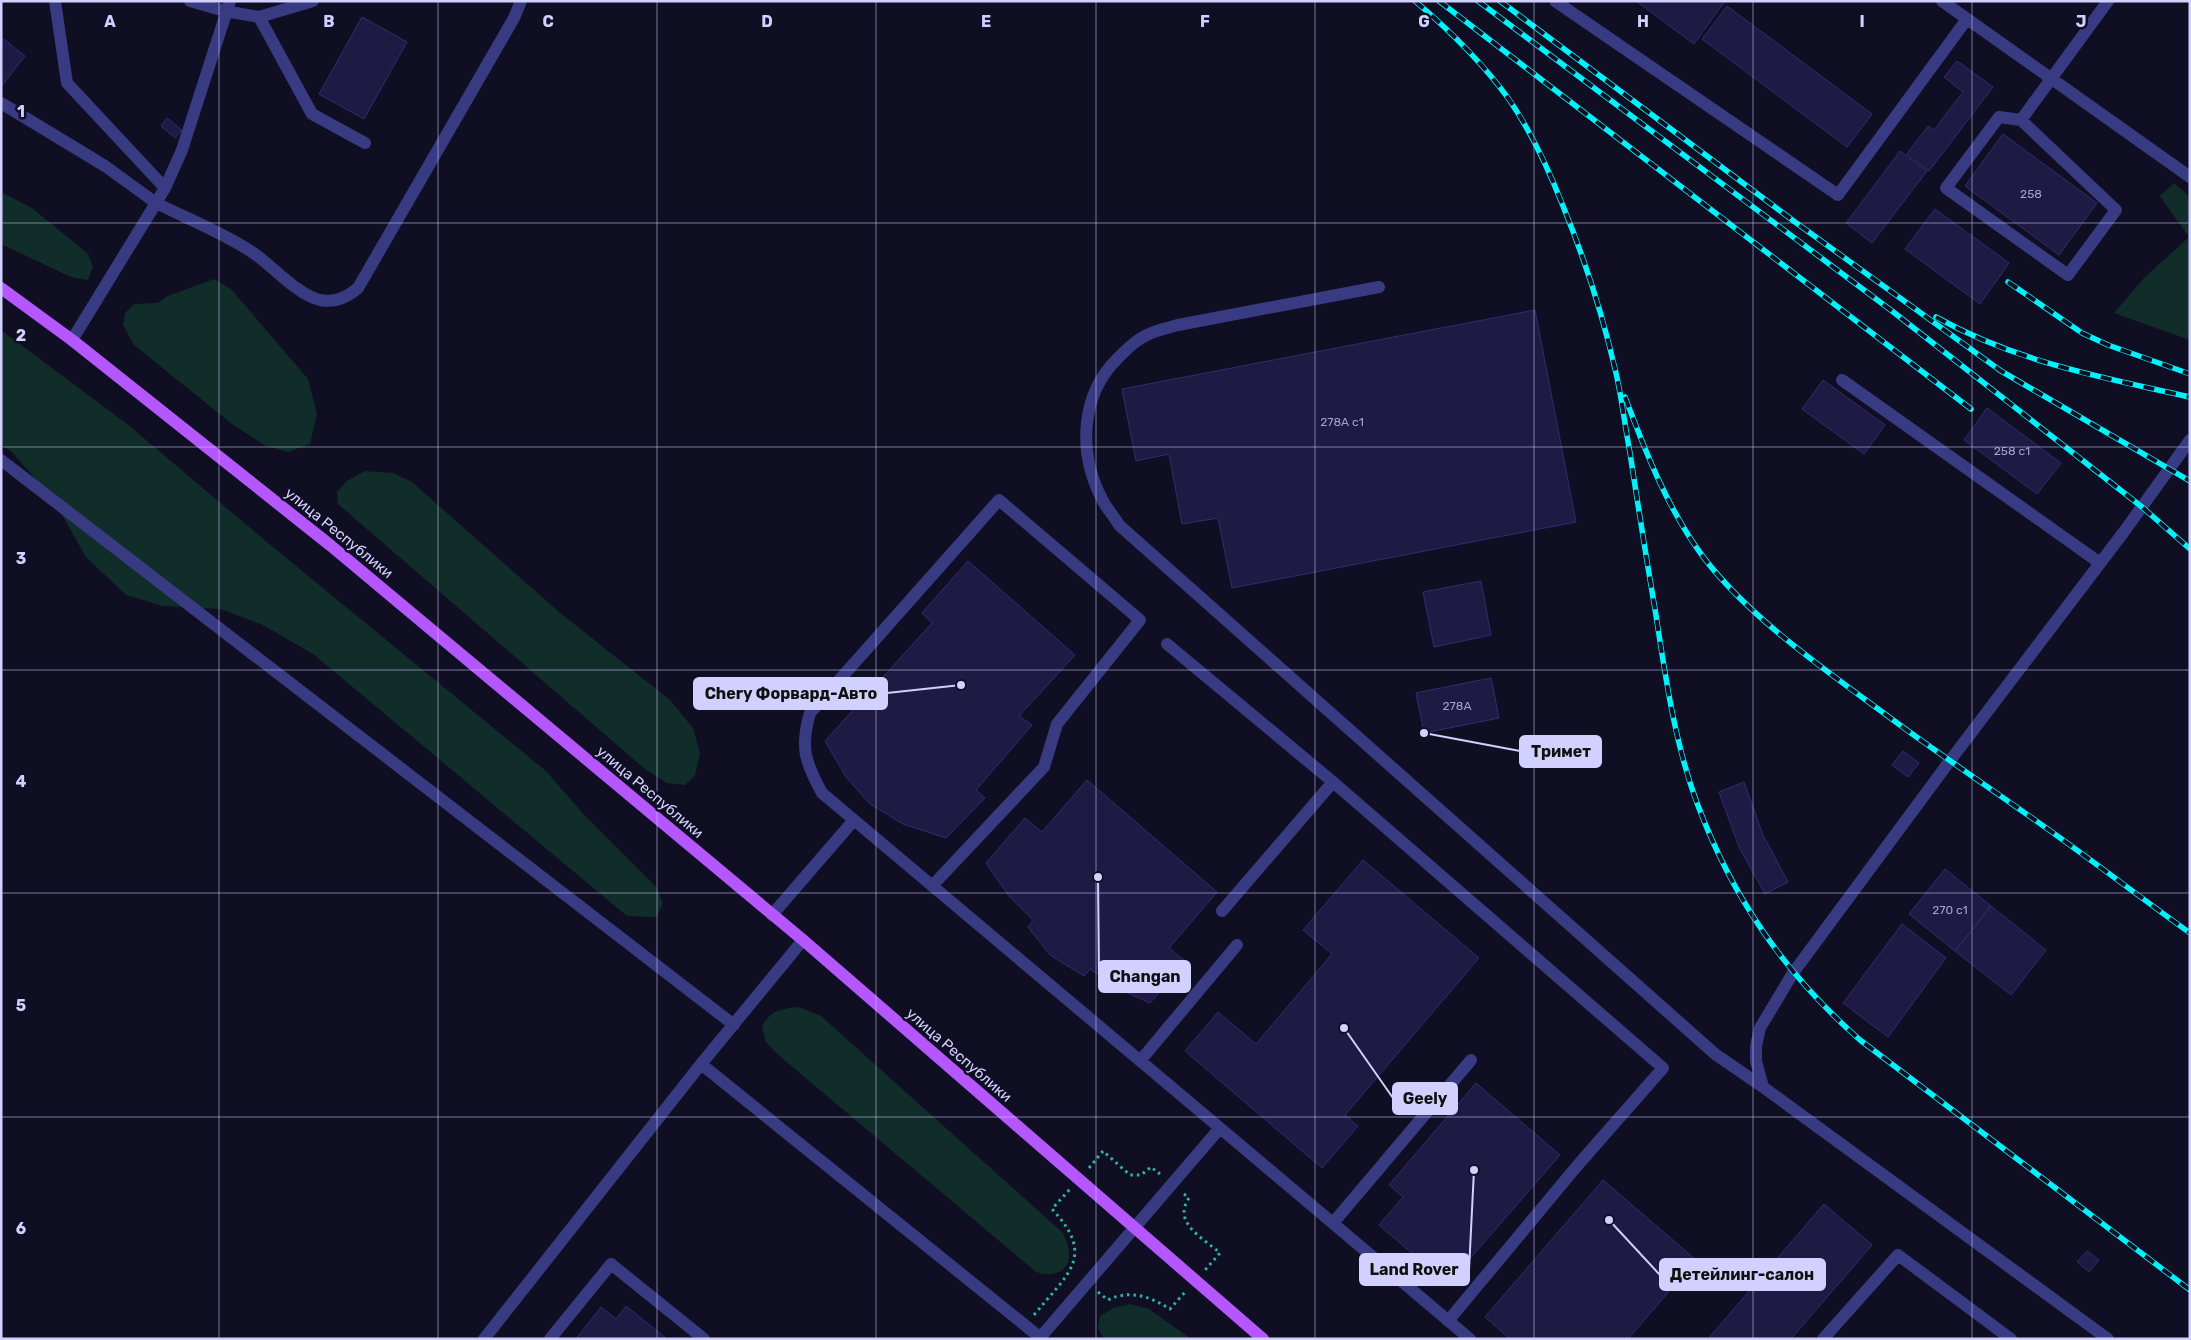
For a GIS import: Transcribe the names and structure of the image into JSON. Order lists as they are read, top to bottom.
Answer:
{
  "streets": {
    "main road": ["улица Республики"]
  },
  "places": [
    "Chery Форвард-Авто",
    "Тримет",
    "Changan",
    "Geely",
    "Land Rover",
    "Детейлинг-салон"
  ],
  "house_numbers": [
    "258",
    "278А с1",
    "258 с1",
    "278А",
    "270 с1"
  ],
  "grid": {
    "columns": [
      "A",
      "B",
      "C",
      "D",
      "E",
      "F",
      "G",
      "H",
      "I",
      "J"
    ],
    "rows": [
      "1",
      "2",
      "3",
      "4",
      "5",
      "6"
    ]
  }
}
